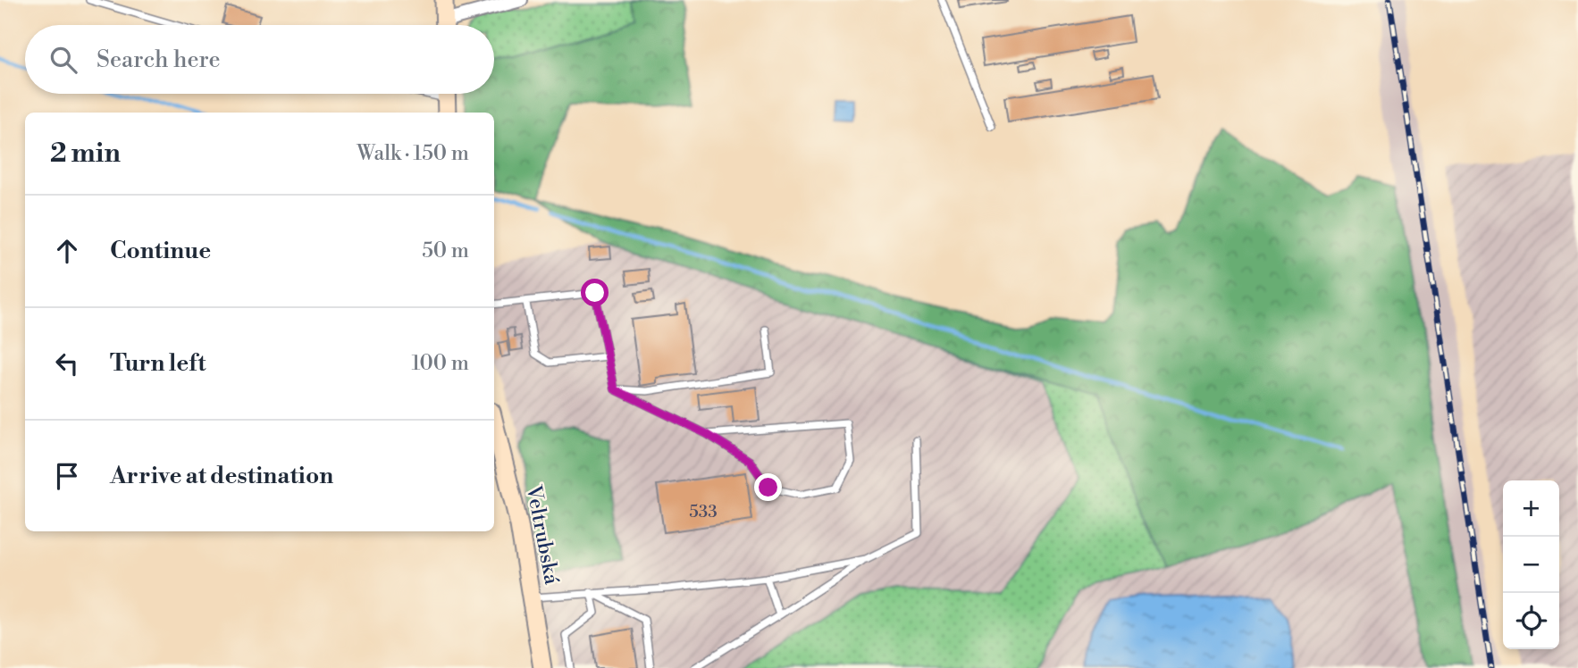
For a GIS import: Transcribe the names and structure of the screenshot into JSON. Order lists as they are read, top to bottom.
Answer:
{
  "streets": {
    "street": ["Veltrubská"]
  },
  "house_numbers": ["533"],
  "page": {
    "search": "Search here",
    "heading": ["2 min", "Walk · 150 m"],
    "list": [
      ["Continue", "50 m"],
      ["Turn left", "100 m"],
      "Arrive at destination"
    ],
    "map_buttons": ["+", "−"]
  }
}
